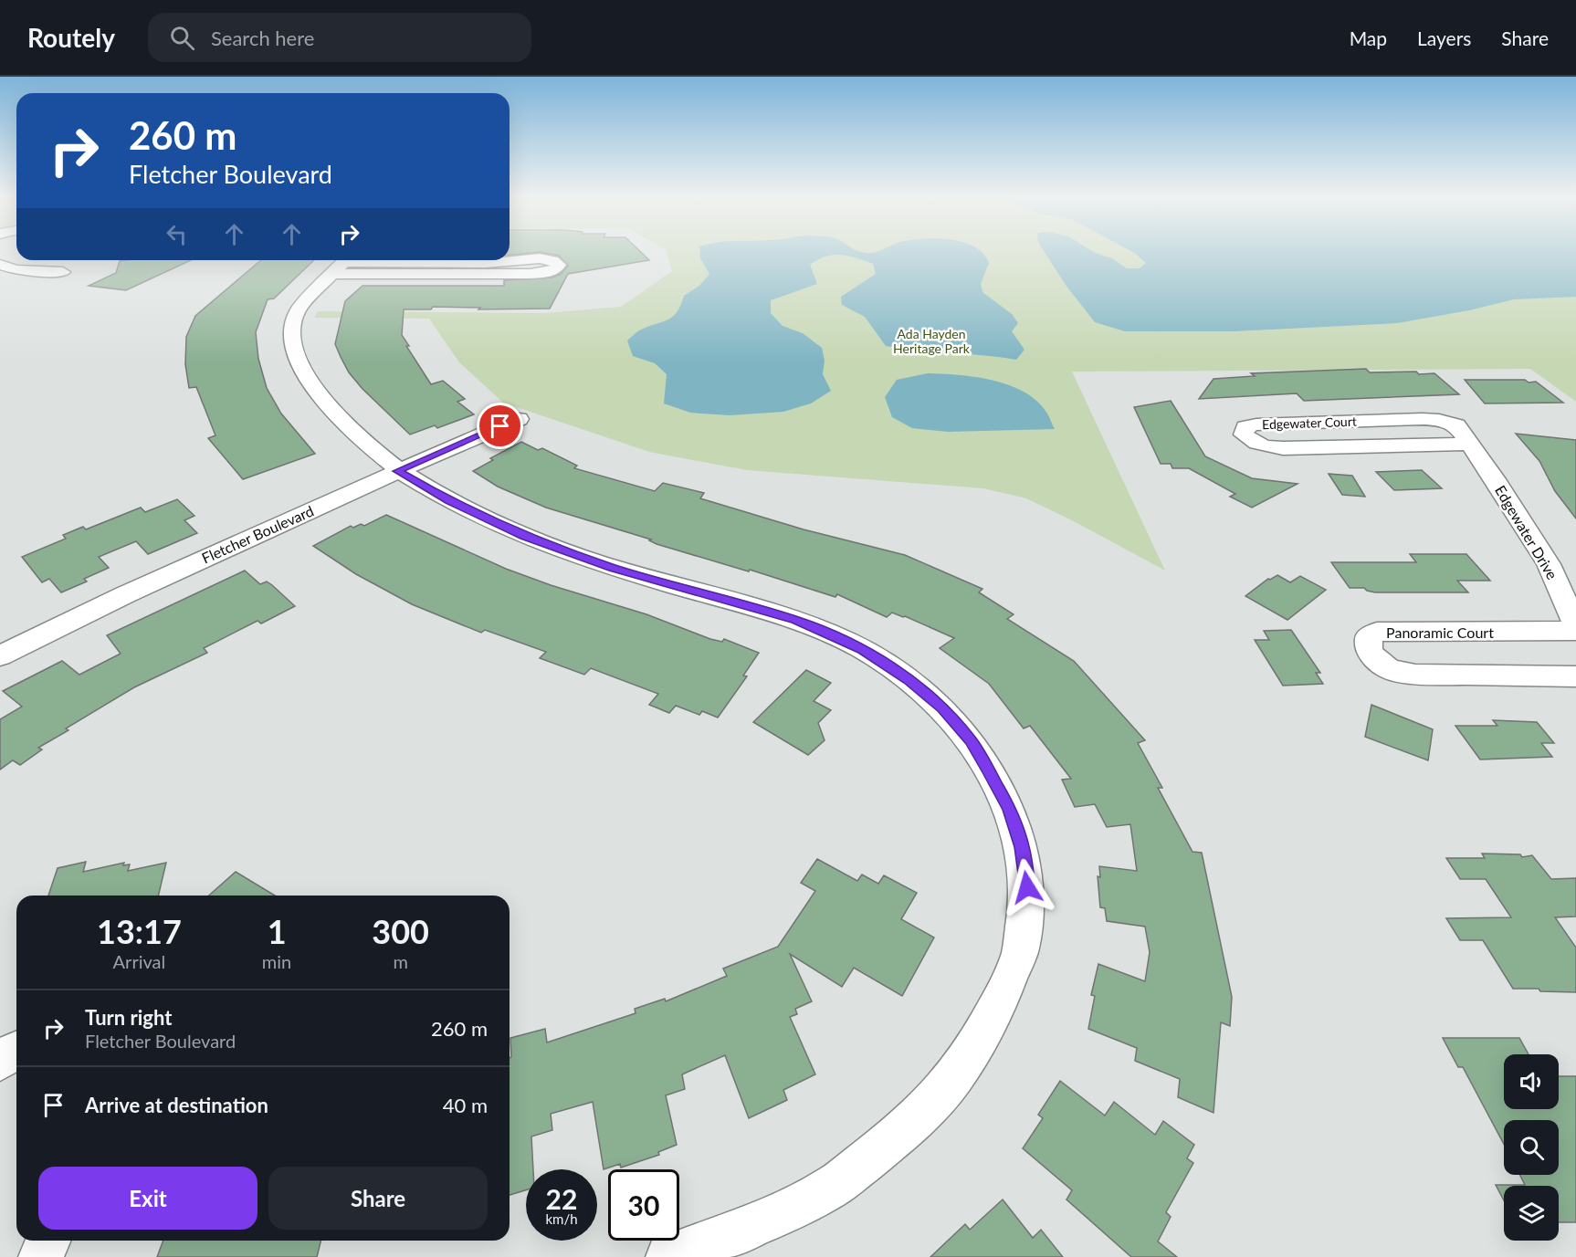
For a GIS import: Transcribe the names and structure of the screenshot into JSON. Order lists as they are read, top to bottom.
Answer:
{
  "streets": {
    "street": [
      "Edgewater Court",
      "Edgewater Drive",
      "Fletcher Boulevard",
      "Panoramic Court"
    ]
  },
  "crossings": [
    ["Edgewater Court", "Edgewater Drive"]
  ],
  "parks": ["Ada Hayden Heritage Park"],
  "page": {
    "header": "Routely",
    "search": "Search here",
    "nav": ["Map", "Layers", "Share"],
    "turn": ["260 m", "Fletcher Boulevard"],
    "eta": [
      "13:17",
      "Arrival",
      "1",
      "min",
      "300",
      "m"
    ],
    "list": [
      {
        "name": "Turn right",
        "note": "Fletcher Boulevard",
        "value": "260 m"
      },
      {
        "name": "Arrive at destination",
        "value": "40 m"
      }
    ],
    "buttons": ["Exit", "Share"],
    "speed": "22 km/h",
    "limit": "30"
  }
}
